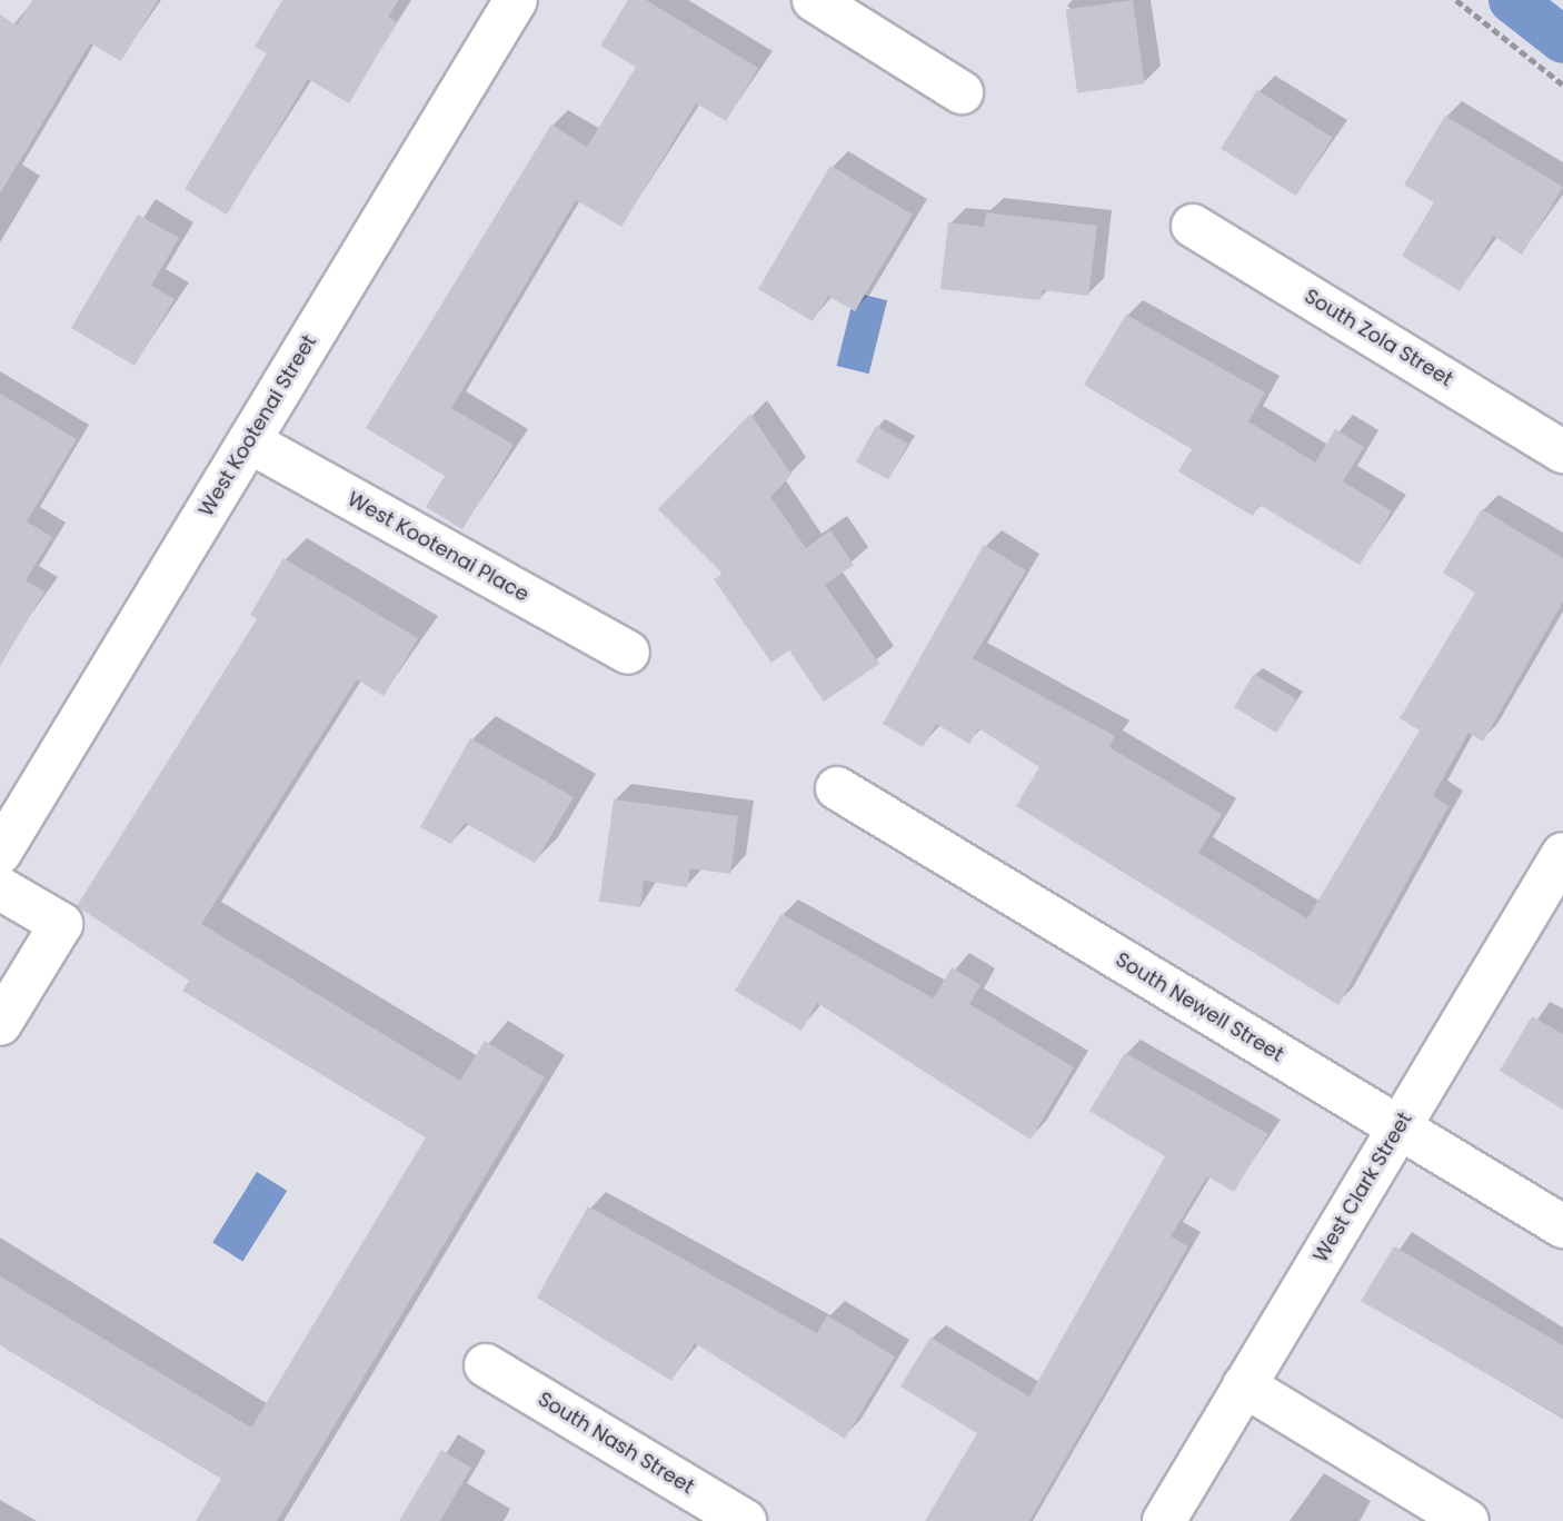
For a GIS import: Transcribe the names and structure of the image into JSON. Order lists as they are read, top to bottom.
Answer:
{
  "streets": {
    "street": [
      "South Zola Street",
      "West Kootenai Street",
      "West Kootenai Place",
      "South Newell Street",
      "West Clark Street",
      "South Nash Street"
    ]
  },
  "crossings": [
    ["West Kootenai Street", "West Kootenai Place"],
    ["South Newell Street", "West Clark Street"]
  ]
}
